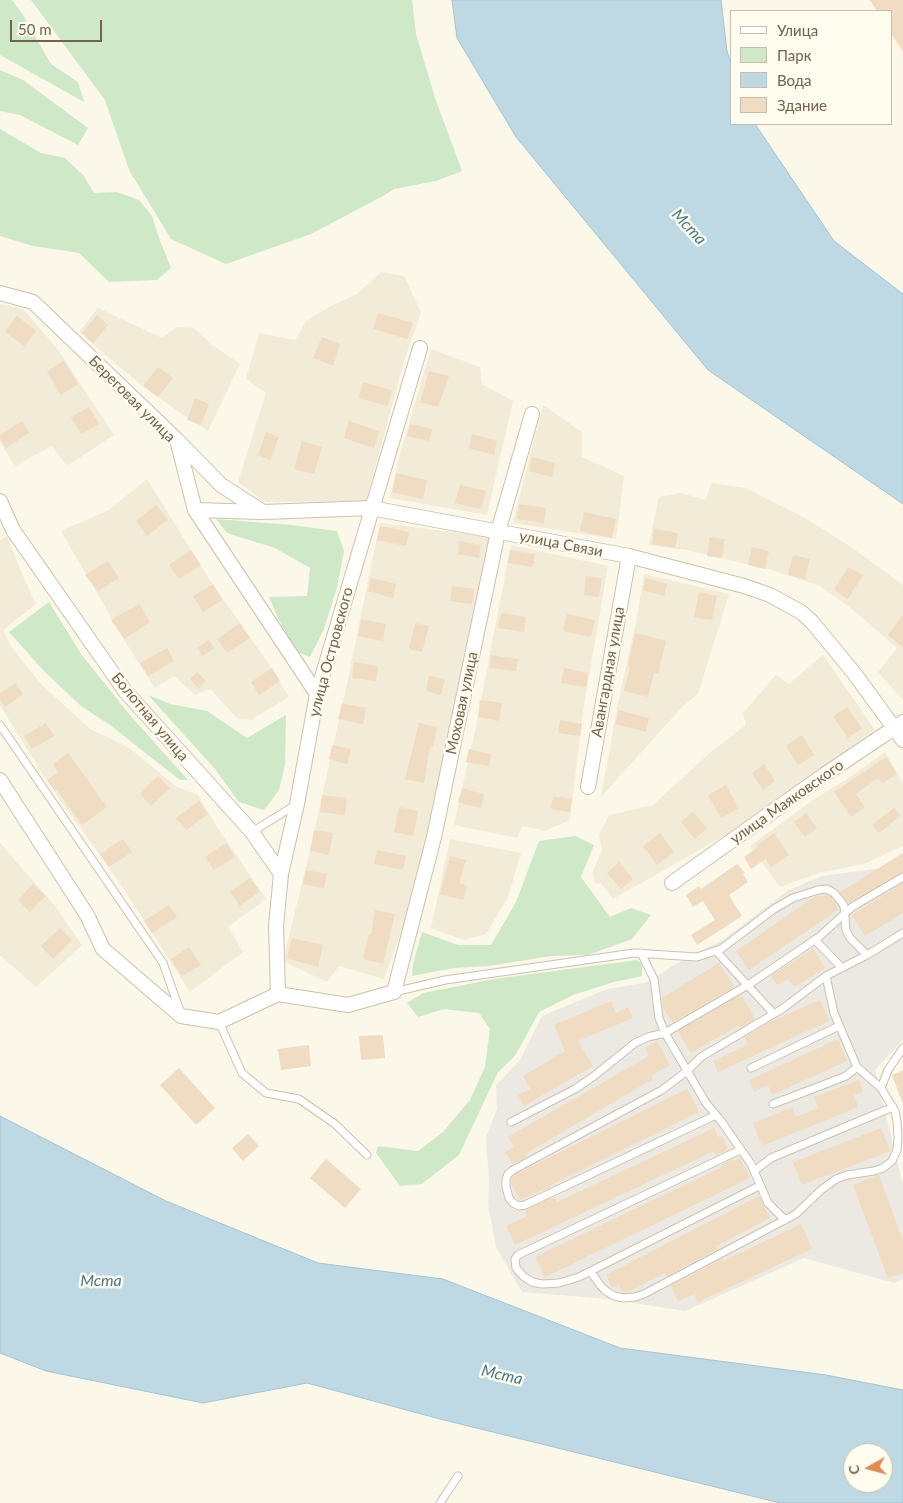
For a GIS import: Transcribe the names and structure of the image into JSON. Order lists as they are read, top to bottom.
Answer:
{
  "streets": {
    "street": [
      "Береговая улица",
      "улица Связи",
      "улица Островского",
      "Авангардная улица",
      "Моховая улица",
      "Болотная улица",
      "улица Маяковского"
    ]
  },
  "crossings": [
    ["Береговая улица", "улица Связи"],
    ["Береговая улица", "улица Островского"],
    ["улица Связи", "улица Островского"],
    ["улица Связи", "Авангардная улица"],
    ["улица Связи", "Моховая улица"],
    ["улица Связи", "улица Маяковского"],
    ["улица Островского", "Болотная улица"]
  ],
  "water": ["Мста"],
  "legend": [
    "Улица",
    "Парк",
    "Вода",
    "Здание"
  ],
  "scale_bar": "50 m",
  "north": "left"
}
